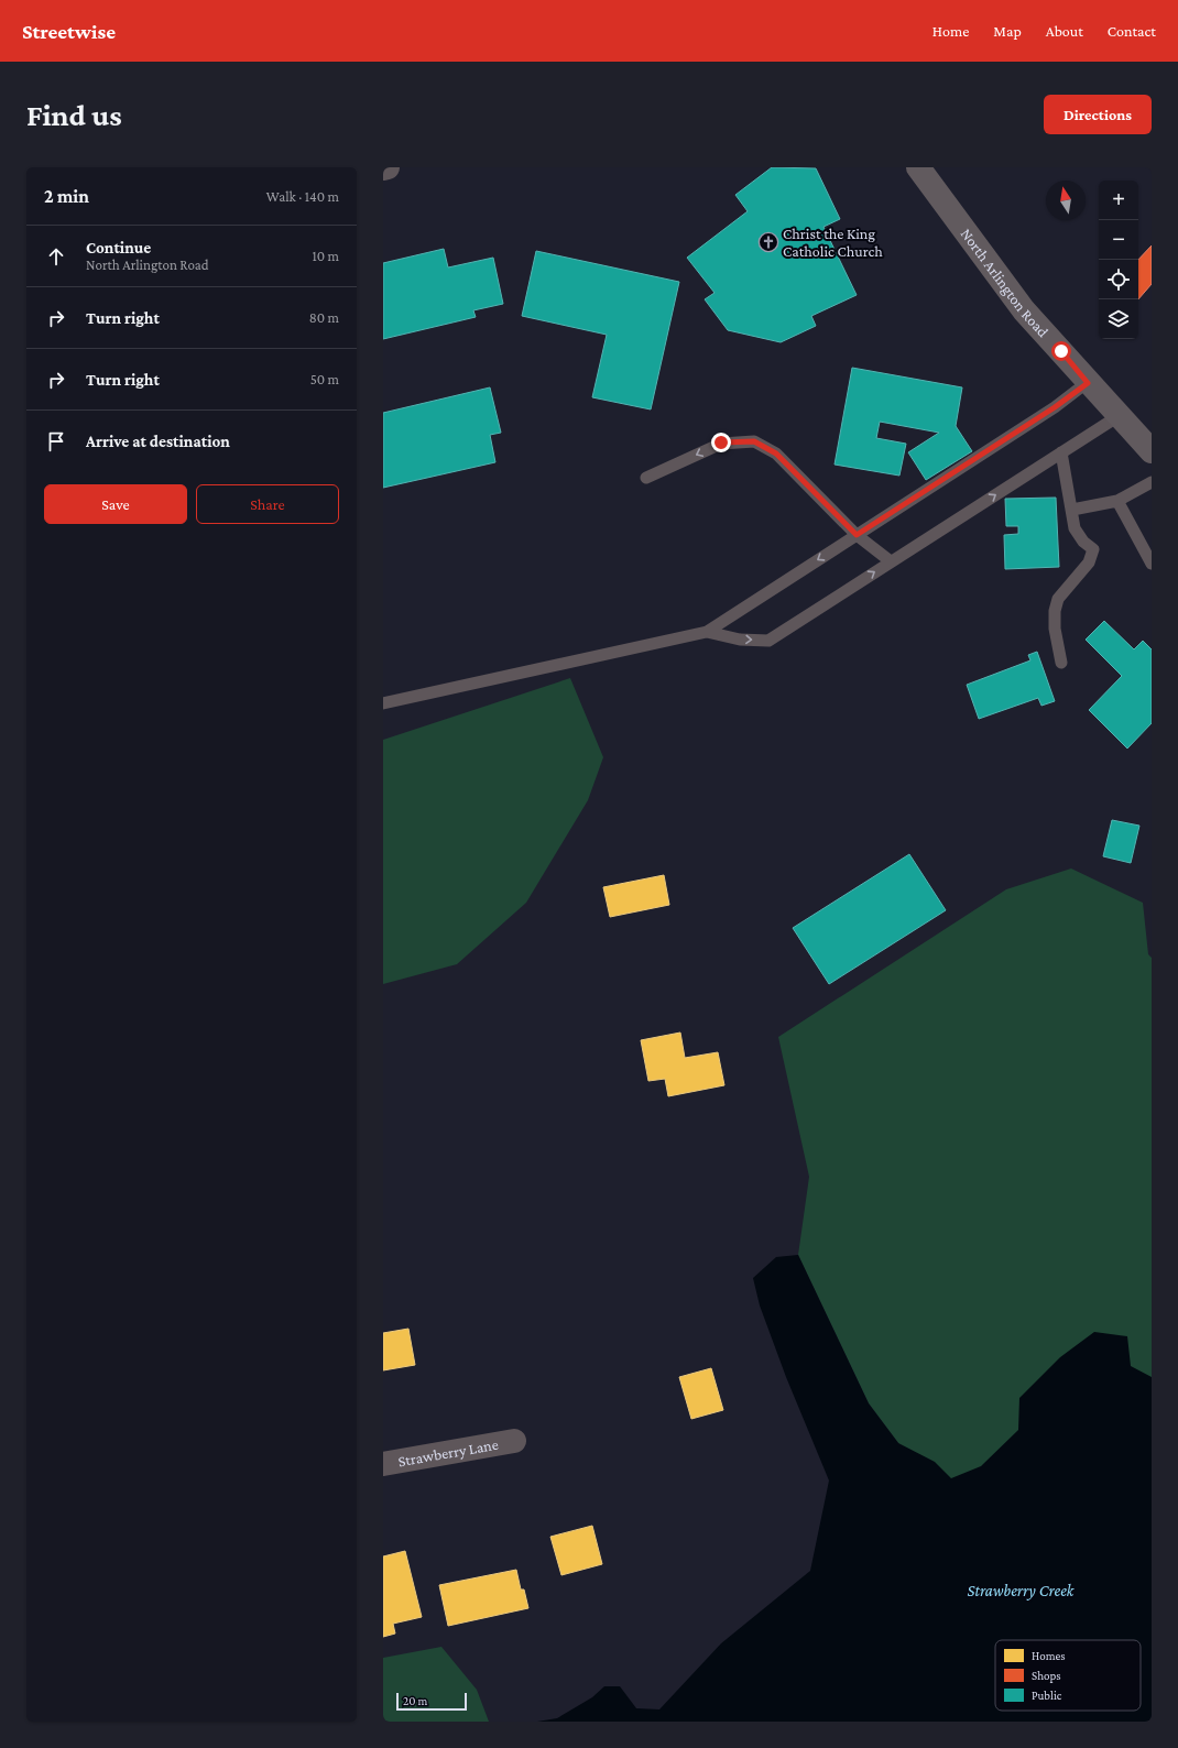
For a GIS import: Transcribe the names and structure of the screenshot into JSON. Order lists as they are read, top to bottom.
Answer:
{
  "streets": {
    "main road": ["North Arlington Road"],
    "street": ["Strawberry Lane"]
  },
  "water": ["Strawberry Creek"],
  "places": {
    "church": ["Christ the King Catholic Church"]
  },
  "legend": ["Homes", "Shops", "Public"],
  "scale_bar": "20 m",
  "north": "top",
  "page": {
    "header": "Streetwise",
    "nav": [
      "Home",
      "Map",
      "About",
      "Contact"
    ],
    "buttons": [
      "Directions",
      ["Save", "Share"]
    ],
    "title": "Find us",
    "heading": ["2 min", "Walk · 140 m"],
    "map_buttons": ["+", "−"],
    "list": [
      ["Continue", "North Arlington Road", "10 m"],
      ["Turn right", "80 m"],
      ["Turn right", "50 m"],
      "Arrive at destination"
    ],
    "scale": "20 m"
  }
}
